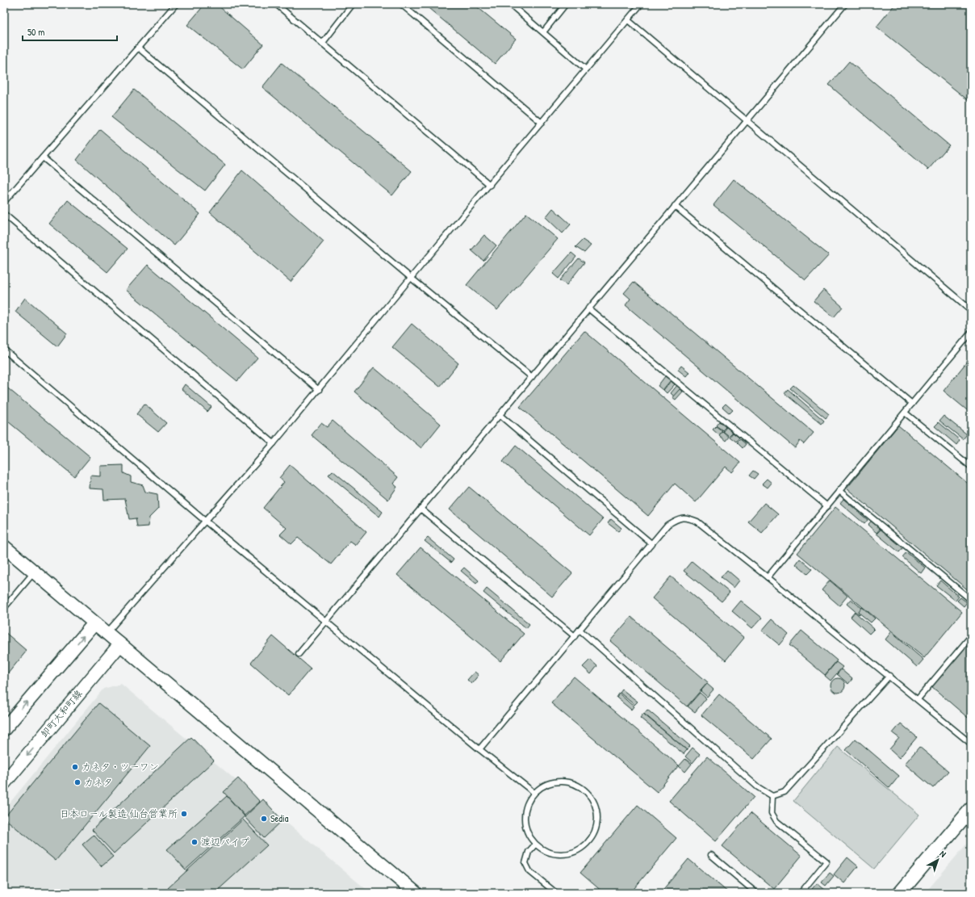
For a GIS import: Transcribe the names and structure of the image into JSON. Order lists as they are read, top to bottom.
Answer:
{
  "streets": {
    "street": ["卸町大和町線"]
  },
  "places": [
    "カネタ・ツーワン",
    "カネタ",
    "日本ロール製造 仙台営業所",
    "Sedia",
    "渡辺パイプ"
  ],
  "scale_bar": "50 m",
  "north": "top right"
}
